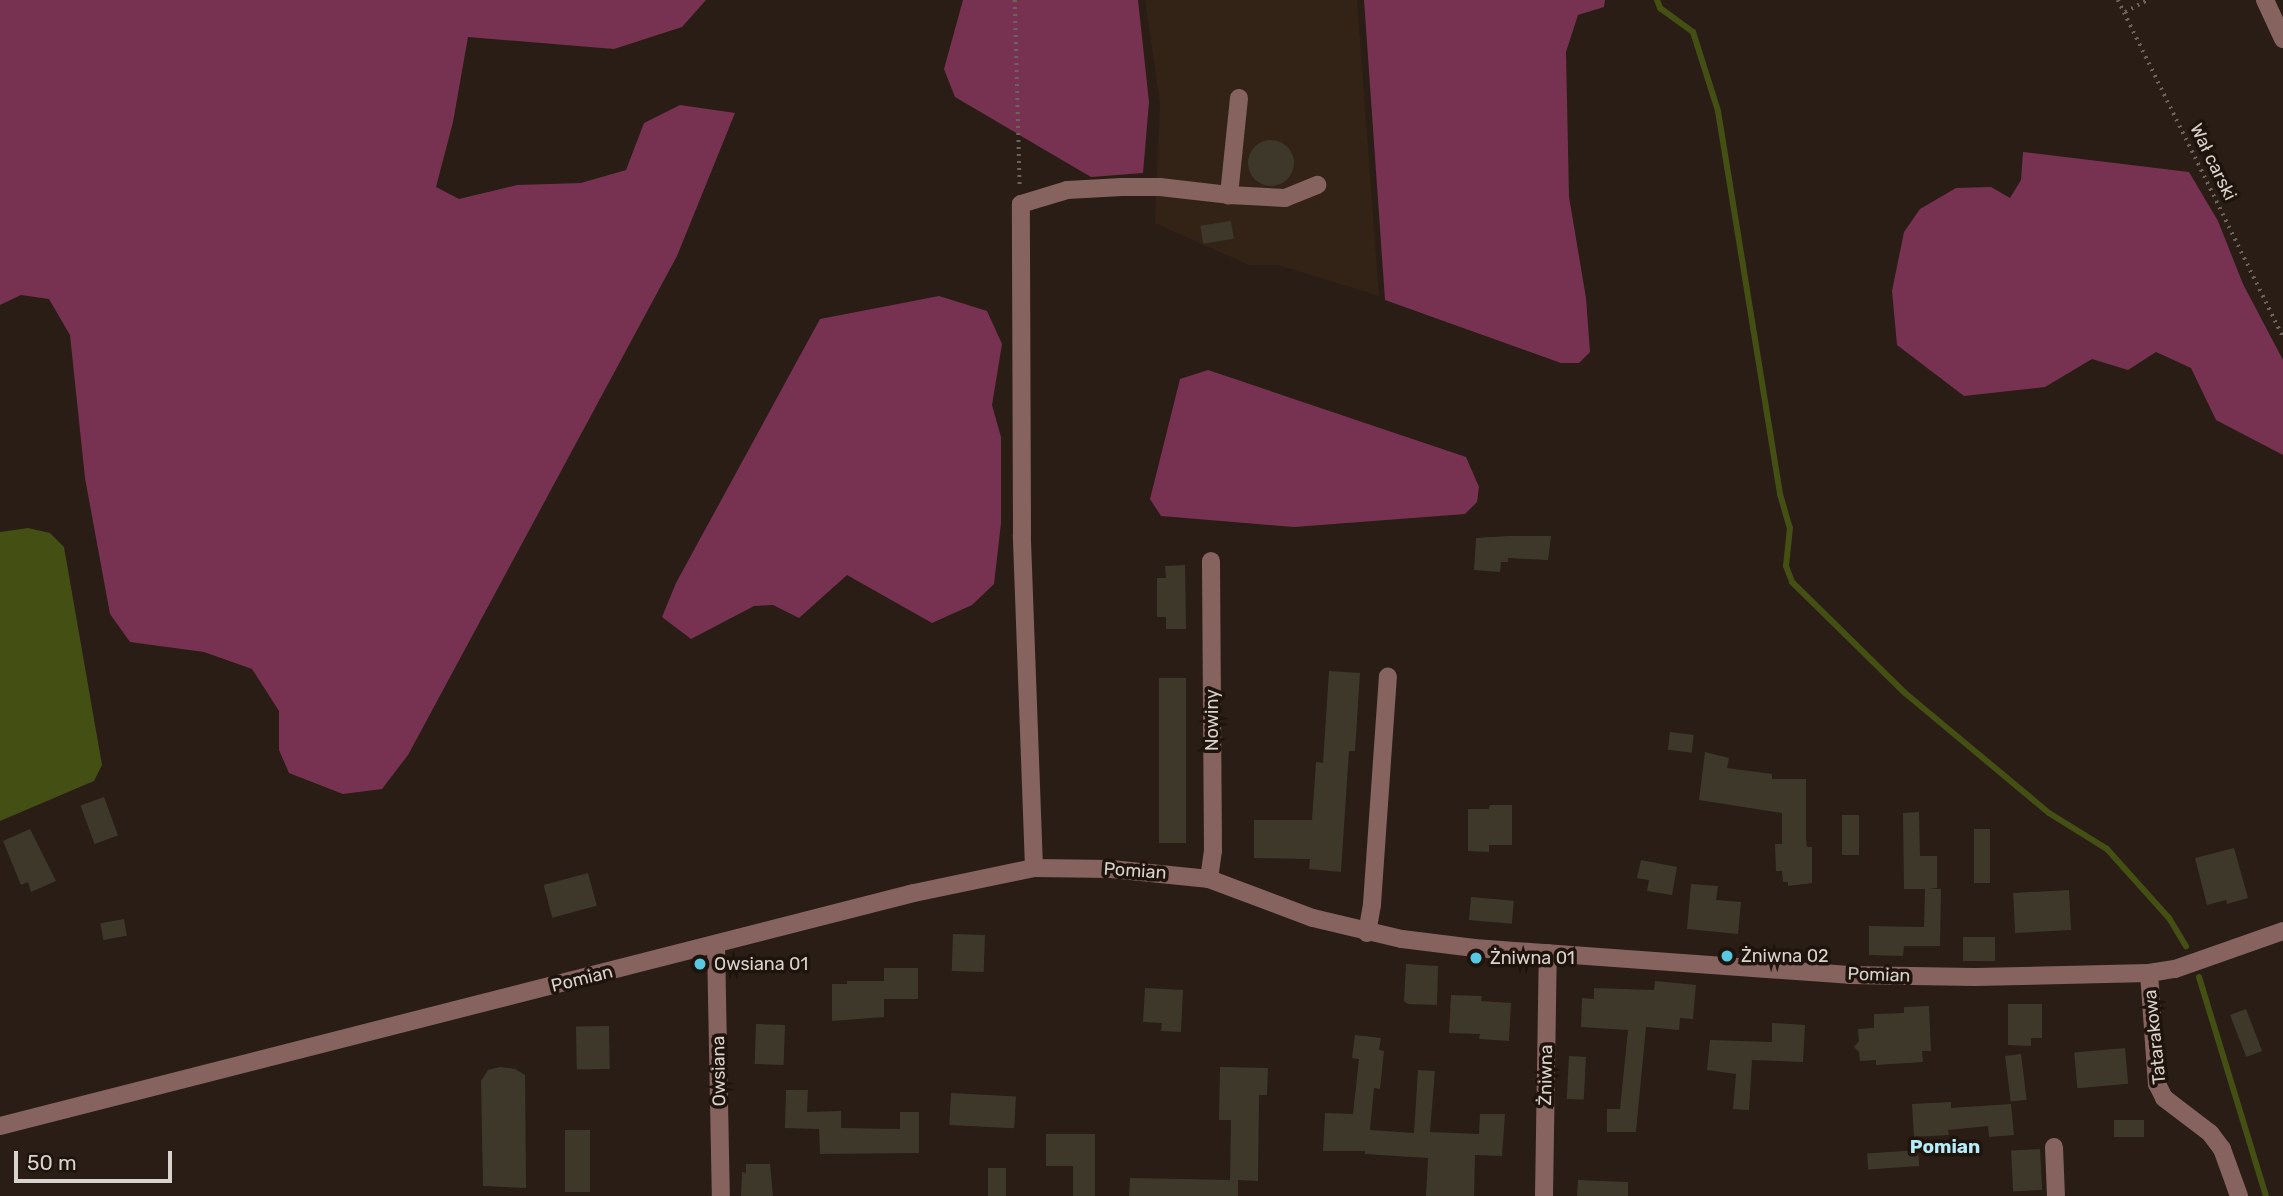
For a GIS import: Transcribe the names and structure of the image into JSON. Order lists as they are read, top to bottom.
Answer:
{
  "streets": {
    "street": [
      "Nowiny",
      "Pomian",
      "Tatarakowa",
      "Owsiana",
      "Żniwna"
    ],
    "path": ["Wał carski"]
  },
  "crossings": [
    ["Nowiny", "Pomian"],
    ["Pomian", "Tatarakowa"],
    ["Pomian", "Owsiana"],
    ["Pomian", "Żniwna"]
  ],
  "districts": ["Pomian"],
  "places": ["Żniwna 02", "Żniwna 01", "Owsiana 01"],
  "scale_bar": "50 m"
}
